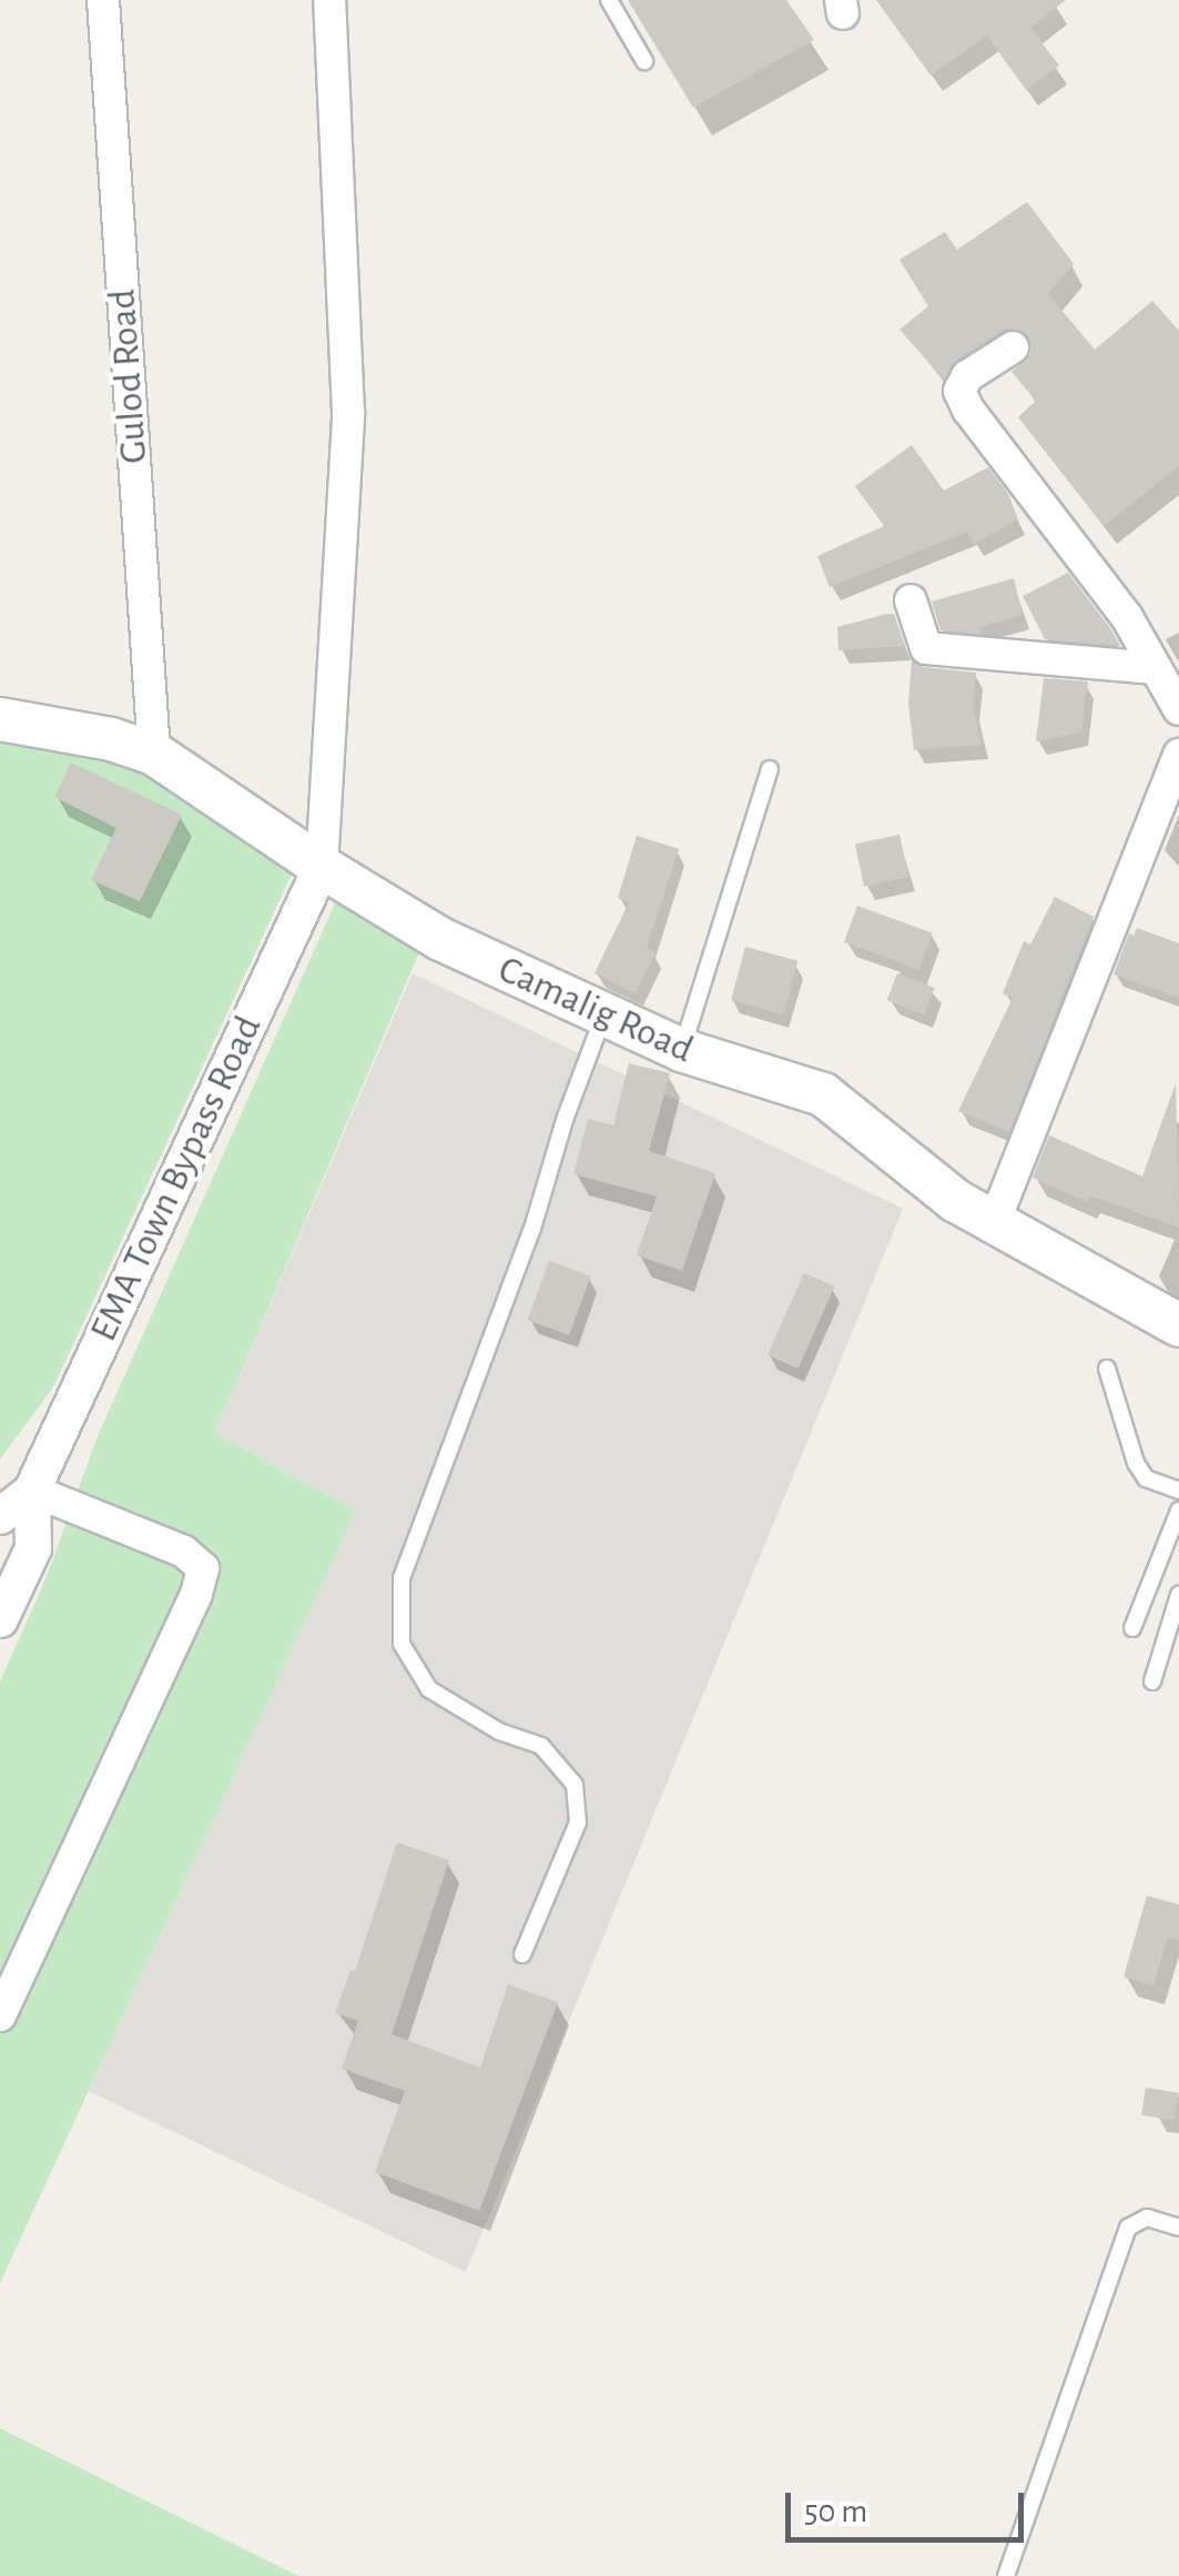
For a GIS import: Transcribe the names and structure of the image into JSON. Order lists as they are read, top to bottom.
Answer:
{
  "streets": {
    "main road": ["Camalig Road"],
    "street": ["Gulod Road", "EMA Town Bypass Road"]
  },
  "crossings": [
    ["Gulod Road", "Camalig Road"],
    ["Camalig Road", "EMA Town Bypass Road"]
  ],
  "scale_bar": "50 m"
}
